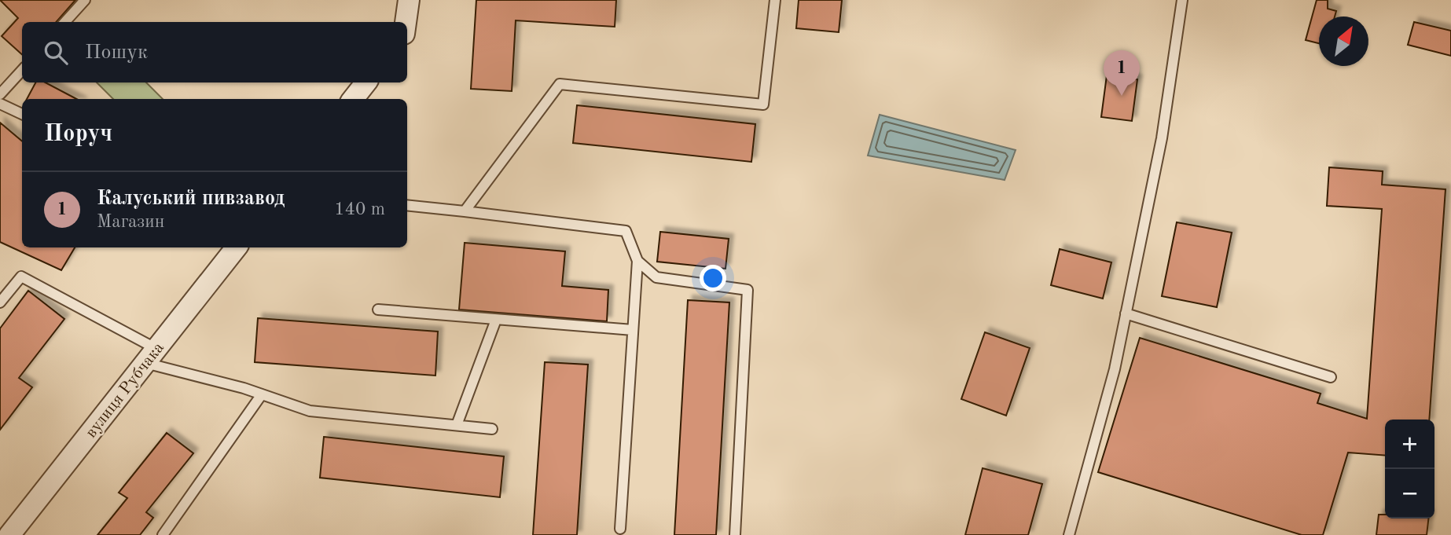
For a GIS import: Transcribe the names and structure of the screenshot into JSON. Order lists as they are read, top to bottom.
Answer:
{
  "streets": {
    "street": ["вулиця Рубчака"]
  },
  "north": "top right",
  "page": {
    "search": "Пошук",
    "pins": "1",
    "heading": "Поруч",
    "list": [
      {
        "mark": "1",
        "name": "Калуський пивзавод",
        "note": "Магазин",
        "value": "140 m"
      }
    ],
    "map_buttons": ["+", "−"]
  }
}
